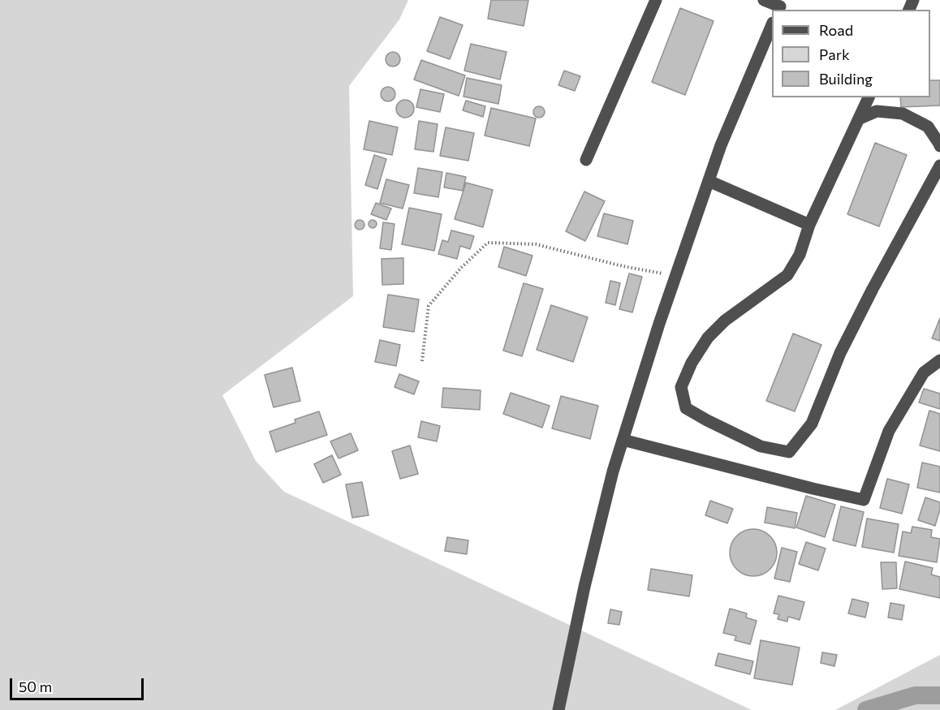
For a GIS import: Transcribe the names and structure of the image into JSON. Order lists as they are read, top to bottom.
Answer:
{
  "legend": ["Road", "Park", "Building"],
  "scale_bar": "50 m"
}
